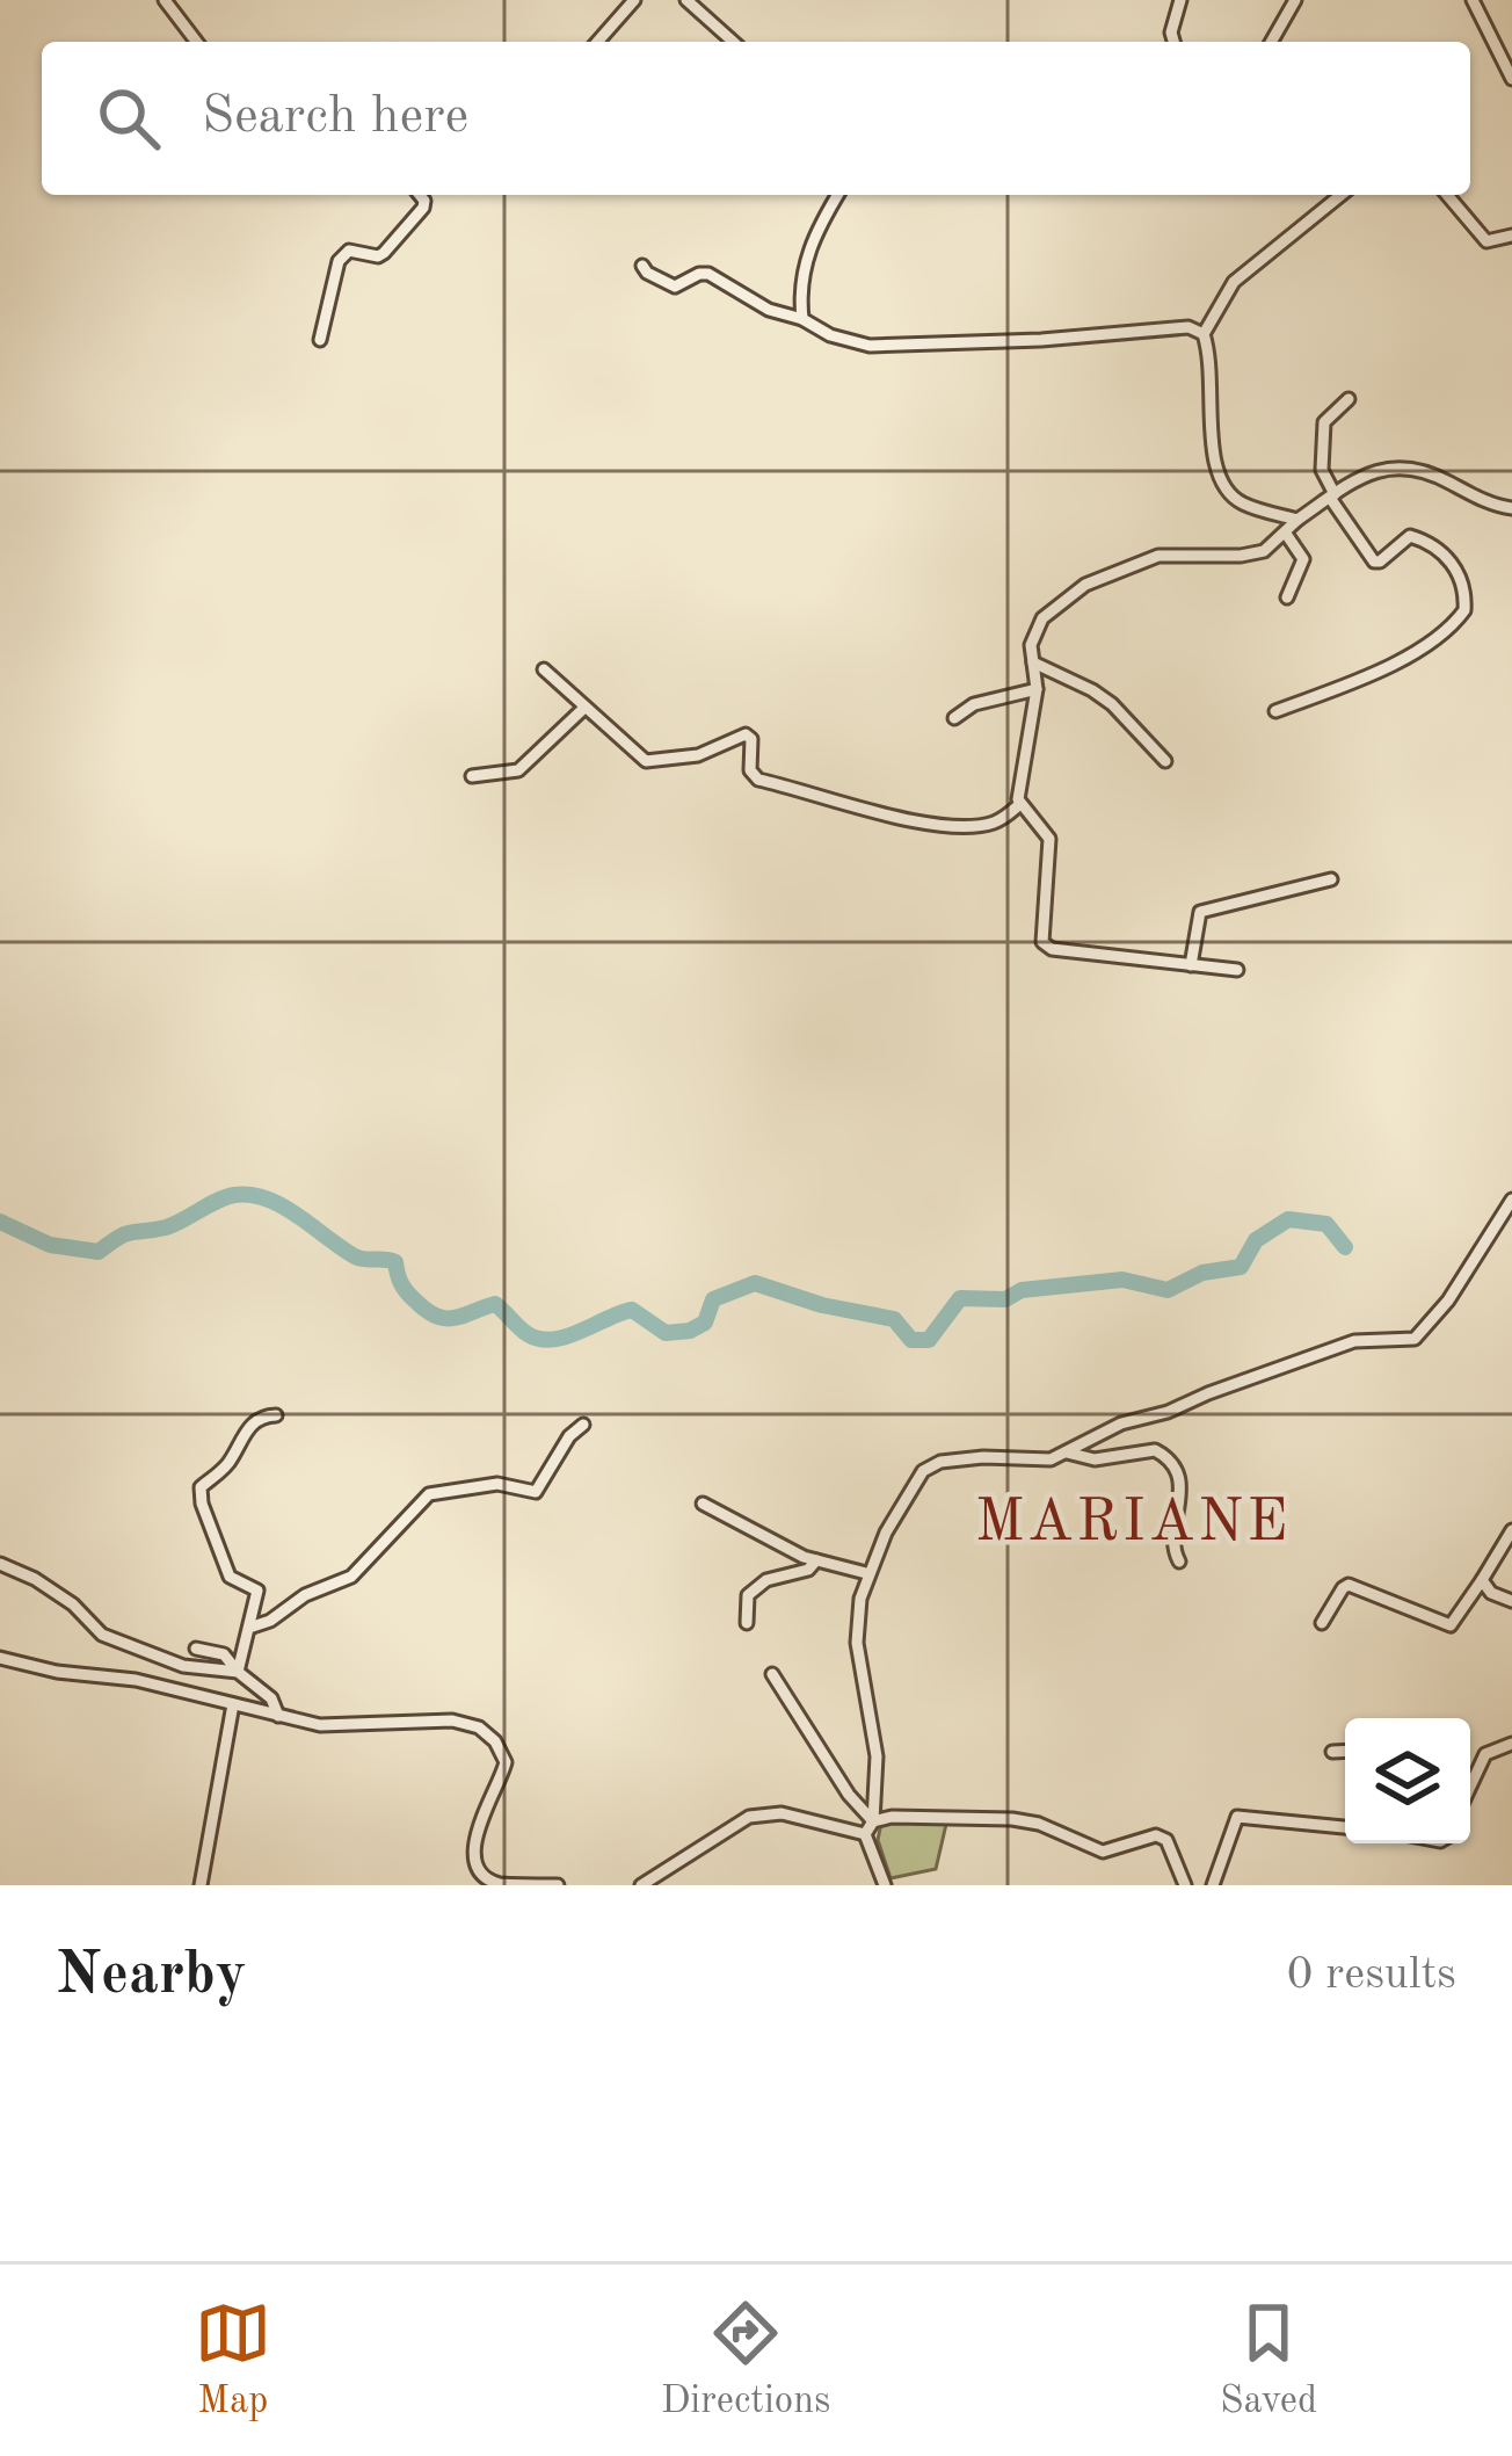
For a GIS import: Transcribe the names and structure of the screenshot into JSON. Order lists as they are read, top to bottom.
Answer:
{
  "districts": ["MARIANE"],
  "page": {
    "search": "Search here",
    "heading": ["Nearby", "0 results"],
    "nav": ["Map", "Directions", "Saved"]
  }
}
